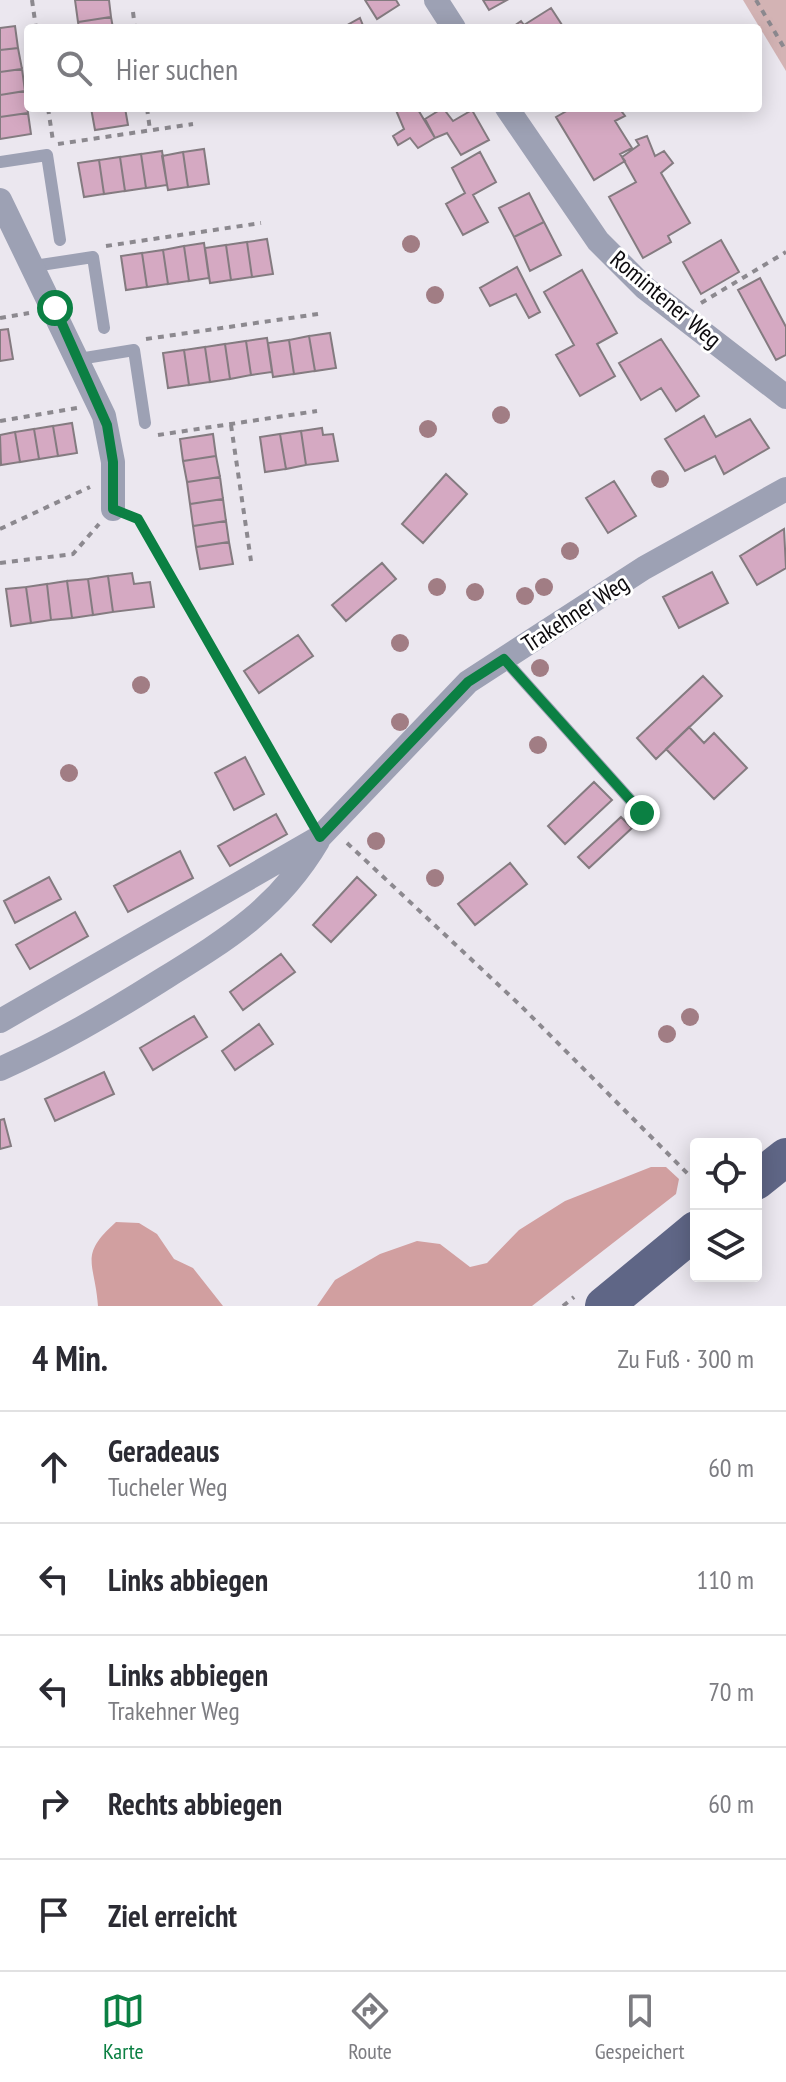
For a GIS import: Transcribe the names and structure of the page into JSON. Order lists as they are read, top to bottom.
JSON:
{
  "streets": {
    "street": ["Romintener Weg", "Trakehner Weg"]
  },
  "page": {
    "search": "Hier suchen",
    "heading": ["4 Min.", "Zu Fuß · 300 m"],
    "list": [
      ["Geradeaus", "Tucheler Weg", "60 m"],
      ["Links abbiegen", "110 m"],
      ["Links abbiegen", "Trakehner Weg", "70 m"],
      ["Rechts abbiegen", "60 m"],
      "Ziel erreicht"
    ],
    "nav": ["Karte", "Route", "Gespeichert"]
  }
}
